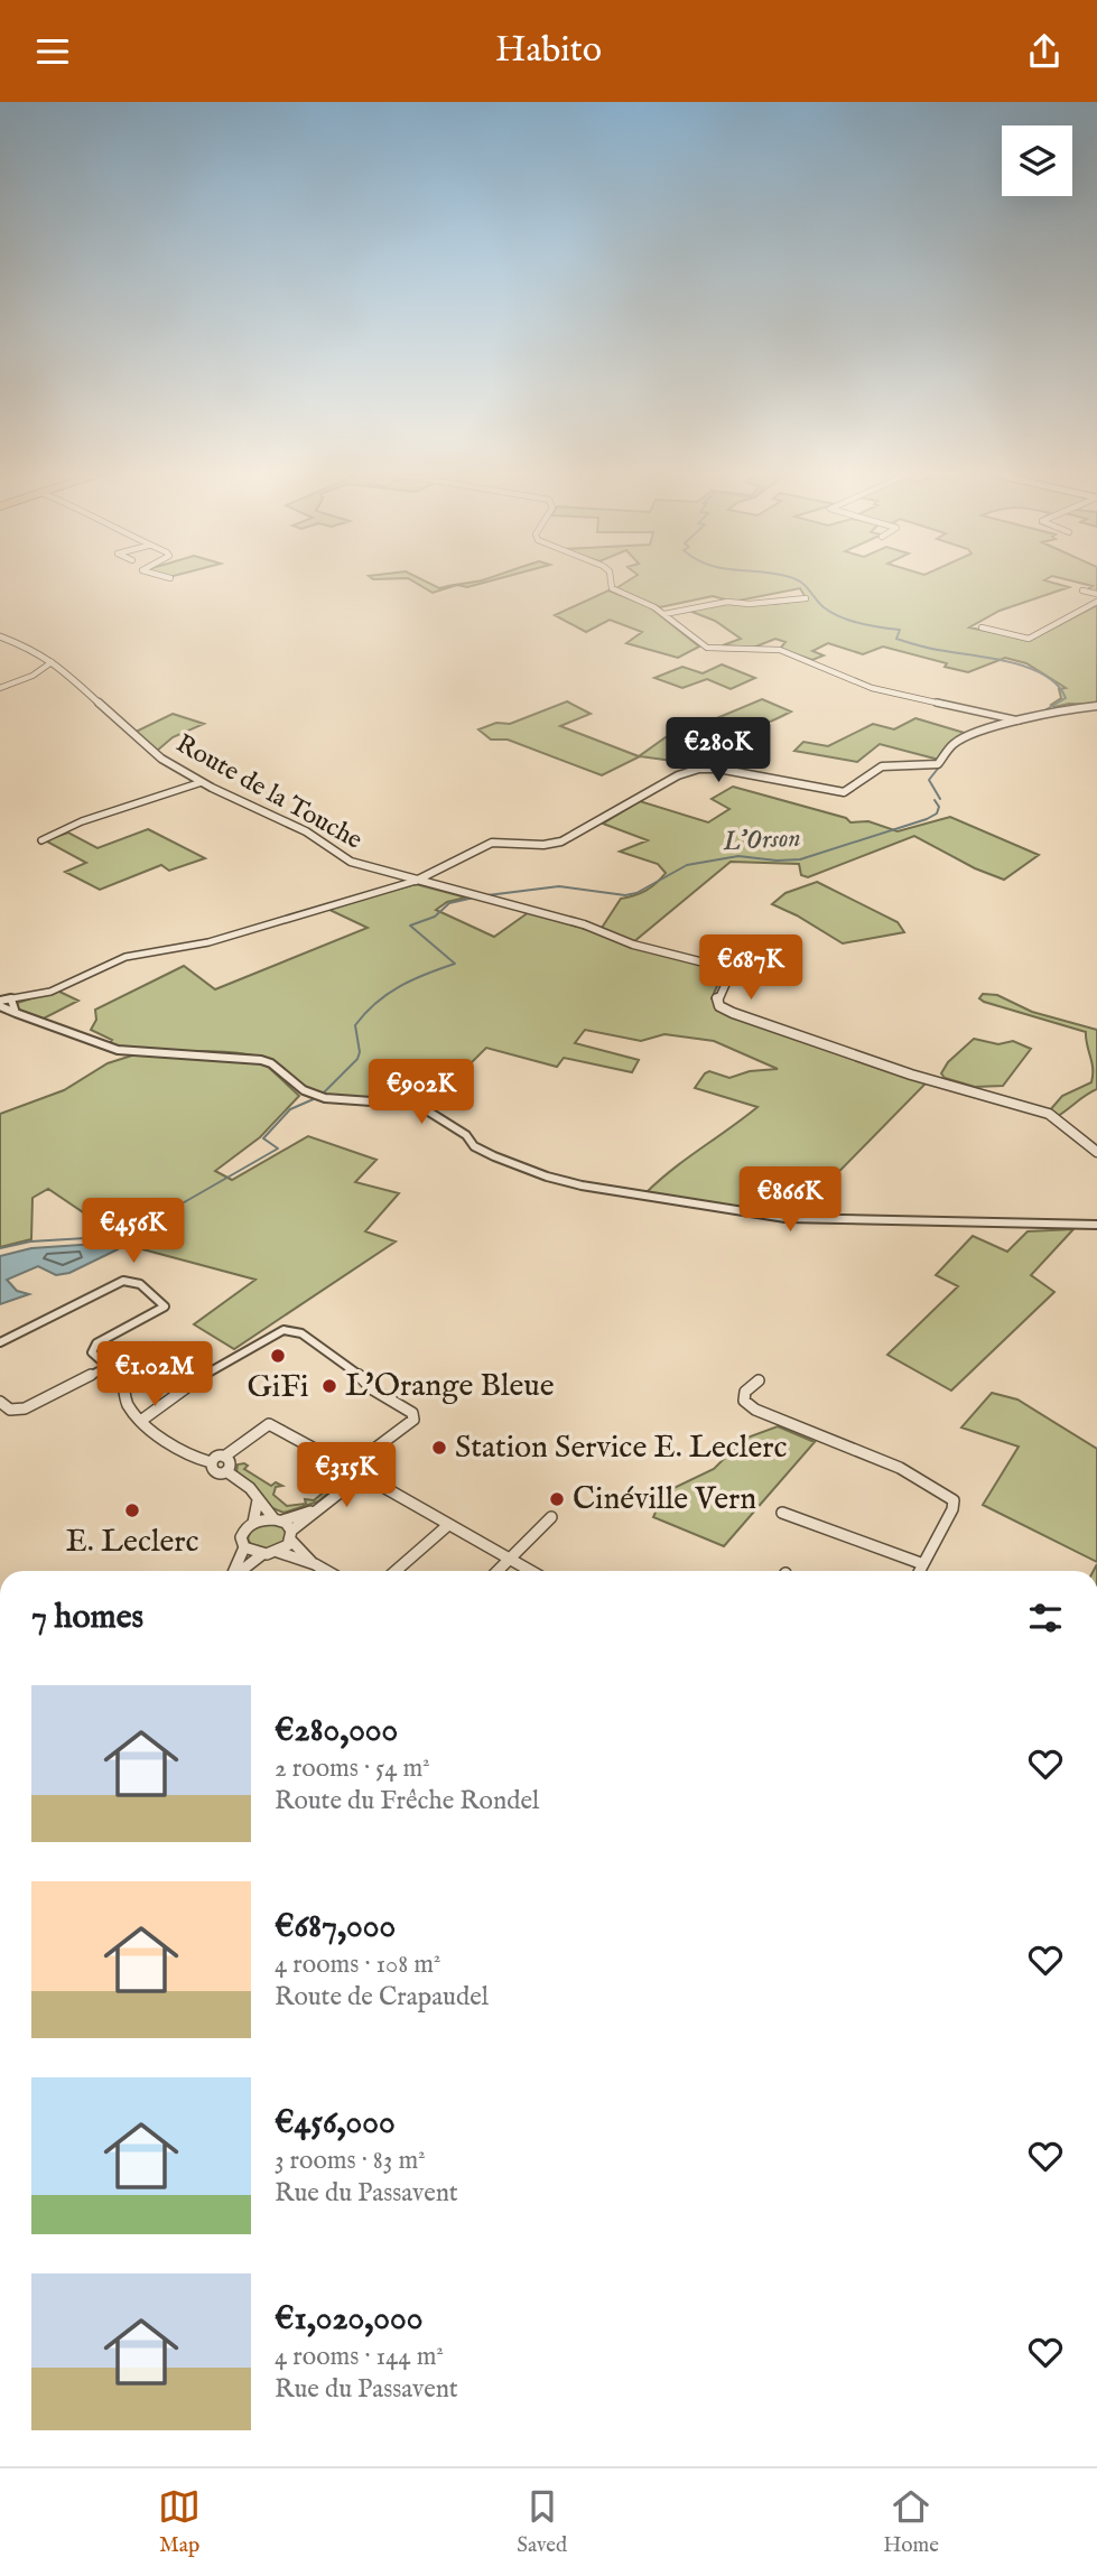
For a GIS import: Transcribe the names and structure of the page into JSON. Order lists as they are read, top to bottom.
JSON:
{
  "streets": {
    "street": ["Route de la Touche"]
  },
  "water": ["L’Orson"],
  "places": [
    "GiFi",
    "L'Orange Bleue",
    "Station Service E. Leclerc",
    "Cinéville Vern",
    "E. Leclerc"
  ],
  "page": {
    "header": "Habito",
    "price": [
      "€280K",
      "€687K",
      "€902K",
      "€866K",
      "€456K",
      "€1.02M",
      "€315K"
    ],
    "heading": "7 homes",
    "list": [
      {
        "name": "€280,000",
        "note": "2 rooms · 54 m² · Route du Frêche Rondel"
      },
      {
        "name": "€687,000",
        "note": "4 rooms · 108 m² · Route de Crapaudel"
      },
      {
        "name": "€456,000",
        "note": "3 rooms · 83 m² · Rue du Passavent"
      },
      {
        "name": "€1,020,000",
        "note": "4 rooms · 144 m² · Rue du Passavent"
      }
    ],
    "tabs": ["Map", "Saved", "Home"]
  }
}
